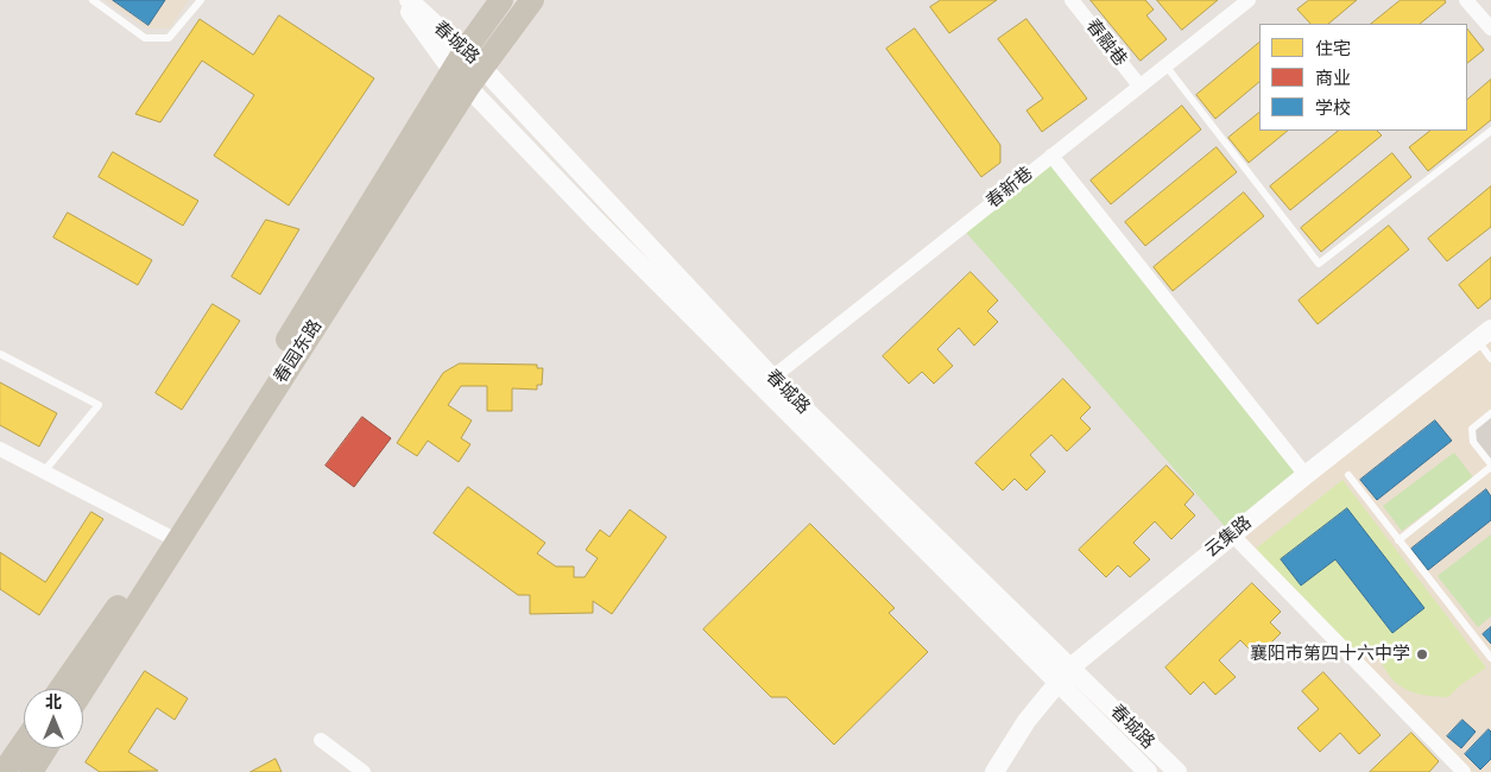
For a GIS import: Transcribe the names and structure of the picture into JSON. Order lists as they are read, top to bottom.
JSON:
{
  "streets": {
    "main road": ["春园东路"],
    "street": [
      "春城路",
      "春融巷",
      "春新巷",
      "云集路"
    ]
  },
  "crossings": [
    ["春城路", "春新巷"],
    ["春城路", "春园东路"],
    ["春城路", "云集路"],
    ["春融巷", "春新巷"]
  ],
  "places": ["襄阳市第四十六中学"],
  "legend": ["住宅", "商业", "学校"],
  "north": "top"
}
